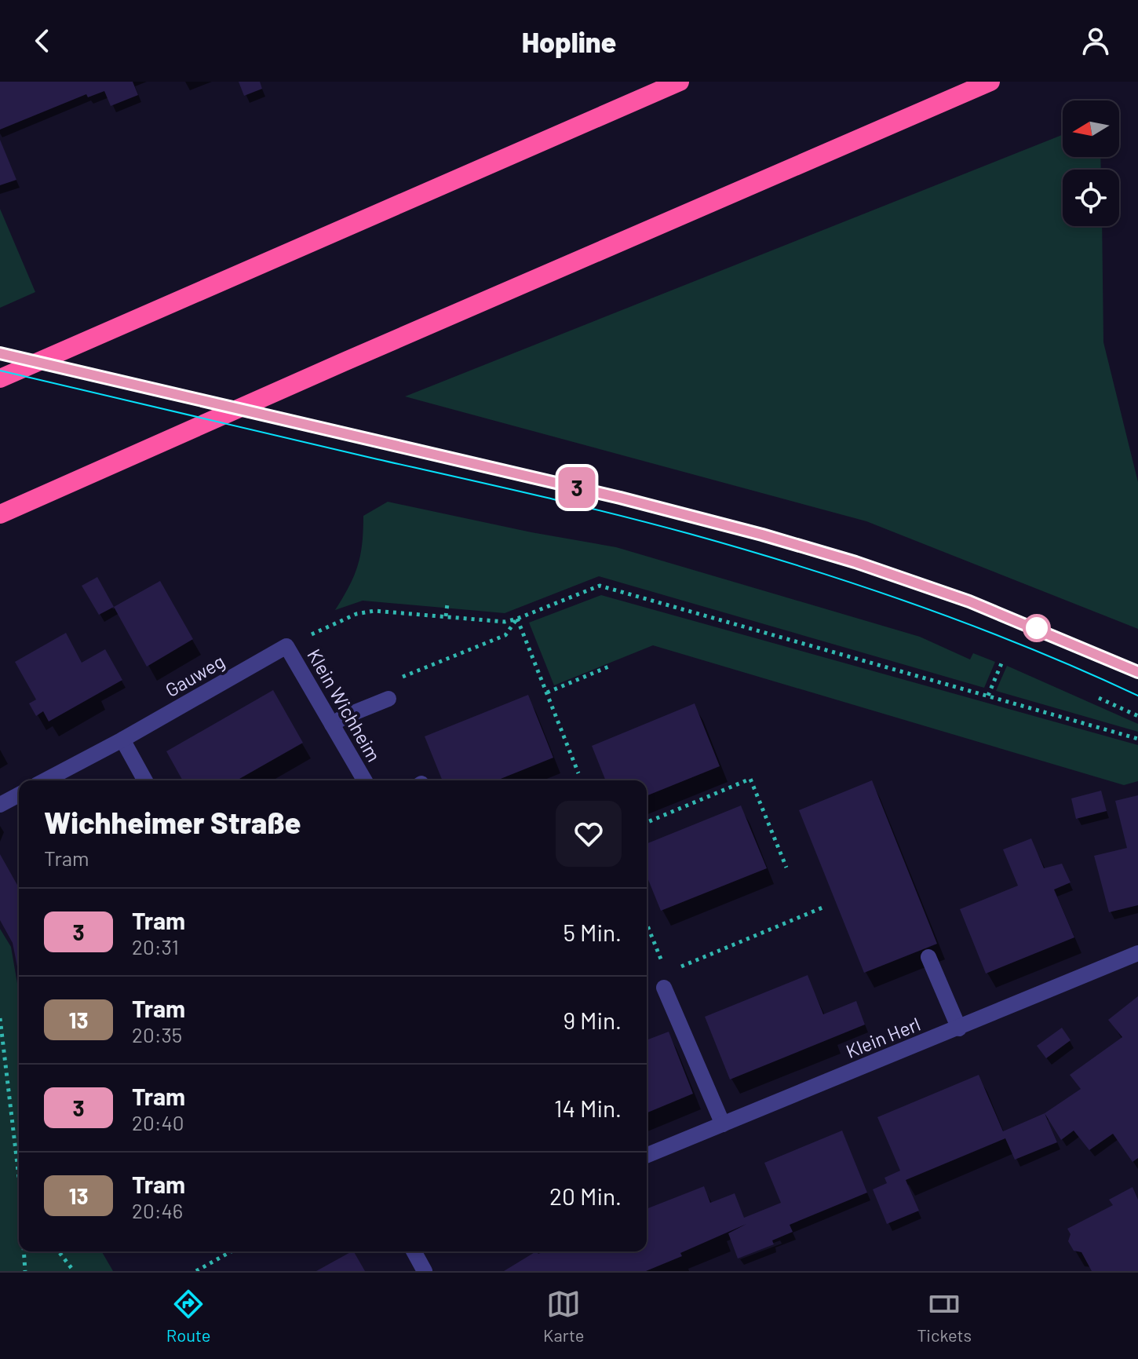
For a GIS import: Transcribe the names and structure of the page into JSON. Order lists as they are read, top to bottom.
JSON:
{
  "streets": {
    "street": ["Gauweg", "Klein Wichheim", "Klein Herl"]
  },
  "crossings": [
    ["Gauweg", "Klein Wichheim"]
  ],
  "lines": ["tram line 3"],
  "north": "left",
  "page": {
    "header": "Hopline",
    "on_map": "3",
    "heading": ["Wichheimer Straße", "Tram"],
    "list": [
      {
        "mark": "3",
        "name": "Tram",
        "note": "20:31",
        "value": "5 Min."
      },
      {
        "mark": "13",
        "name": "Tram",
        "note": "20:35",
        "value": "9 Min."
      },
      {
        "mark": "3",
        "name": "Tram",
        "note": "20:40",
        "value": "14 Min."
      },
      {
        "mark": "13",
        "name": "Tram",
        "note": "20:46",
        "value": "20 Min."
      }
    ],
    "tabs": ["Route", "Karte", "Tickets"]
  }
}
